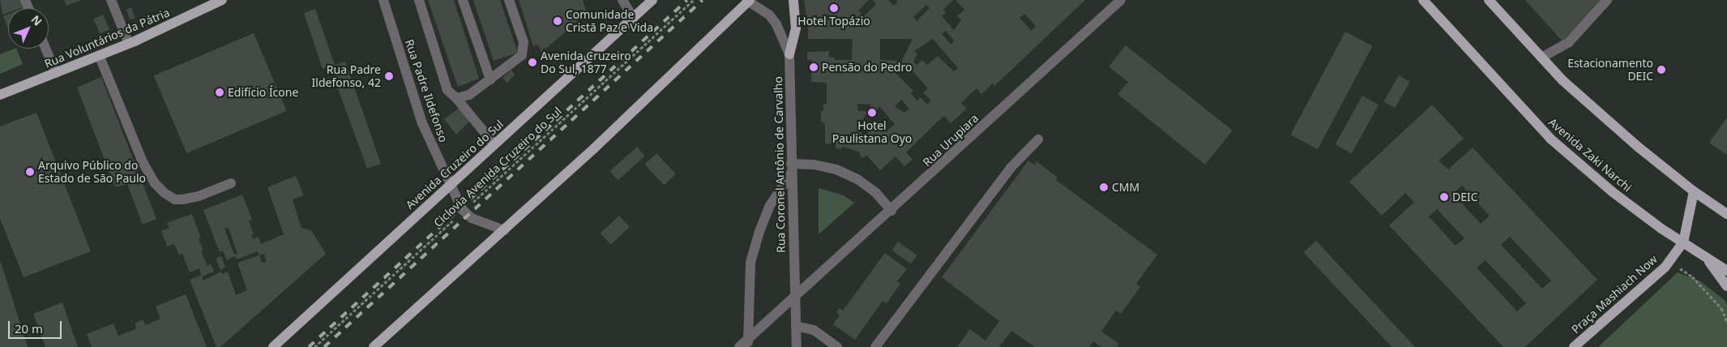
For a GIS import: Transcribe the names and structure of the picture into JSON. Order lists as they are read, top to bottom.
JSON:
{
  "streets": {
    "main road": [
      "Rua Voluntários da Pátria",
      "Avenida Zaki Narchi",
      "Avenida Cruzeiro do Sul",
      "Praça Mashiach Now"
    ],
    "street": ["Rua Padre Ildefonso", "Rua Urupiara", "Rua Coronel Antônio de Carvalho"],
    "path": ["Ciclovia Avenida Cruzeiro do Sul"]
  },
  "crossings": [
    ["Rua Padre Ildefonso", "Avenida Cruzeiro do Sul"],
    ["Rua Padre Ildefonso", "Ciclovia Avenida Cruzeiro do Sul"],
    ["Rua Urupiara", "Rua Coronel Antônio de Carvalho"],
    ["Avenida Zaki Narchi", "Praça Mashiach Now"]
  ],
  "places": [
    "Hotel Topázio",
    "Comunidade Cristã Paz e Vida",
    "Avenida Cruzeiro Do Sul, 1877",
    "Pensão do Pedro",
    "Estacionamento DEIC",
    "Rua Padre Ildefonso, 42",
    "Edifício Ícone",
    "Hotel Paulistana Oyo",
    "Arquivo Público do Estado de São Paulo",
    "CMM",
    "DEIC"
  ],
  "scale_bar": "20 m",
  "north": "top right"
}
